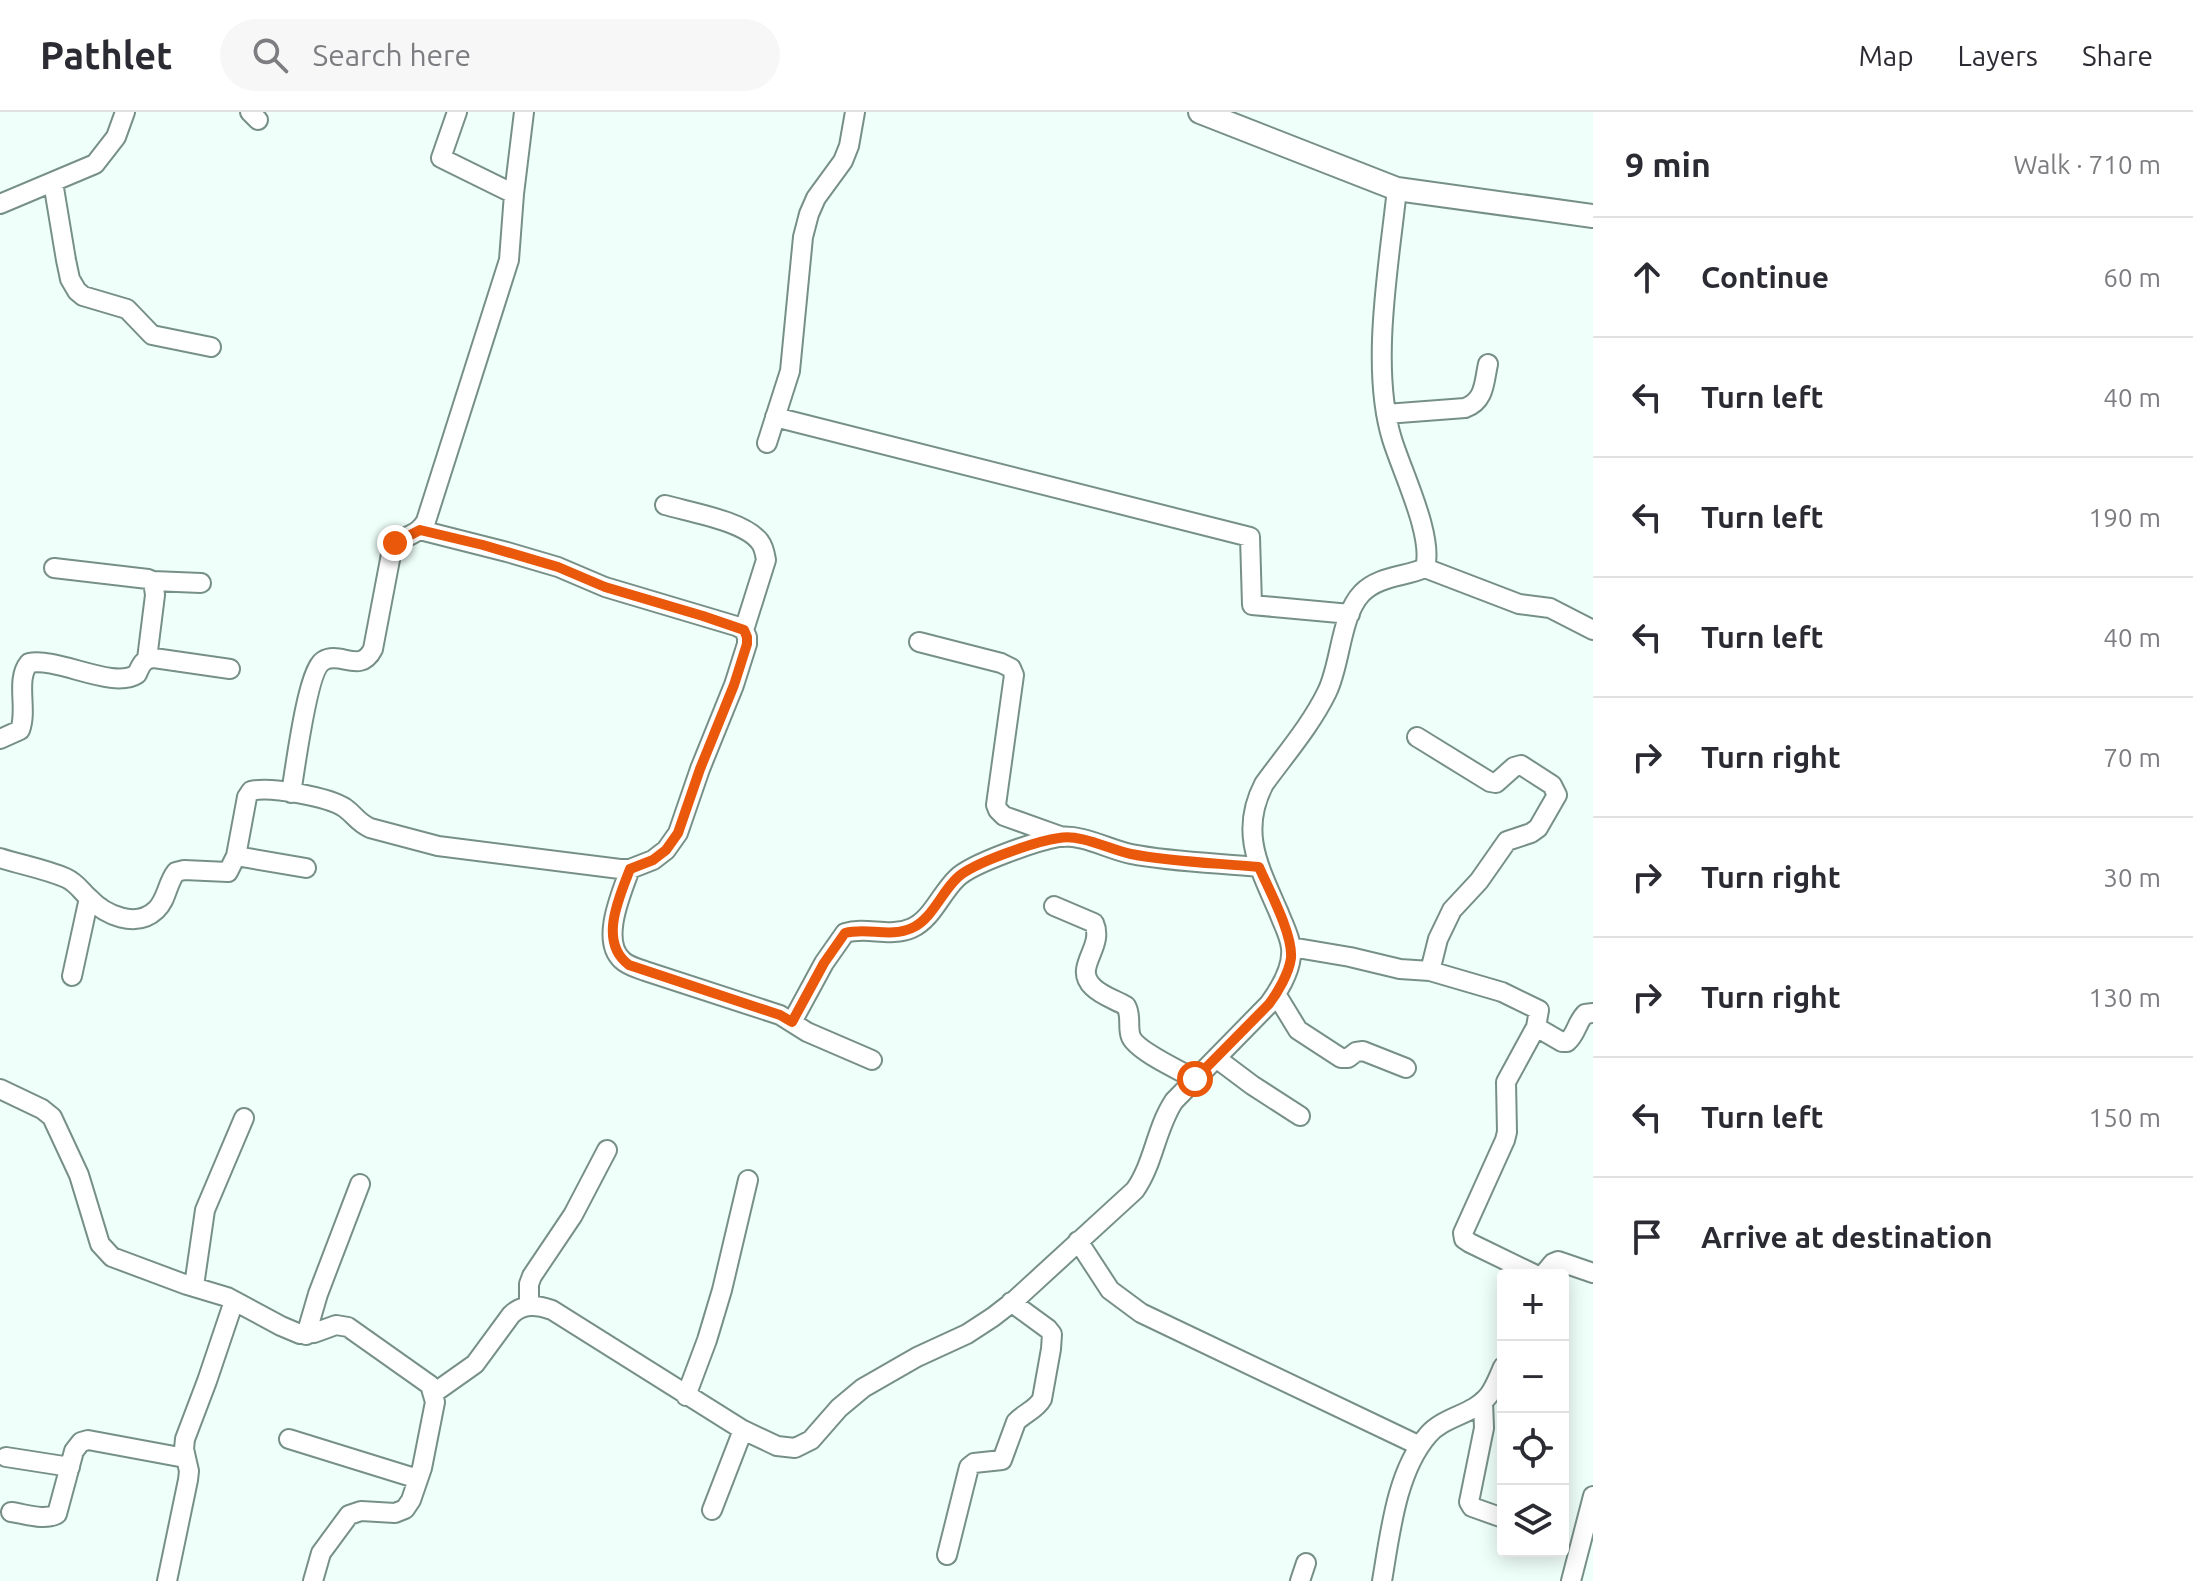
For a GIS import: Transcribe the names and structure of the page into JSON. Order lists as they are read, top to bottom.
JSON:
{
  "page": {
    "header": "Pathlet",
    "search": "Search here",
    "nav": ["Map", "Layers", "Share"],
    "heading": ["9 min", "Walk · 710 m"],
    "list": [
      ["Continue", "60 m"],
      ["Turn left", "40 m"],
      ["Turn left", "190 m"],
      ["Turn left", "40 m"],
      ["Turn right", "70 m"],
      ["Turn right", "30 m"],
      ["Turn right", "130 m"],
      ["Turn left", "150 m"],
      "Arrive at destination"
    ],
    "map_buttons": ["+", "−"]
  }
}
